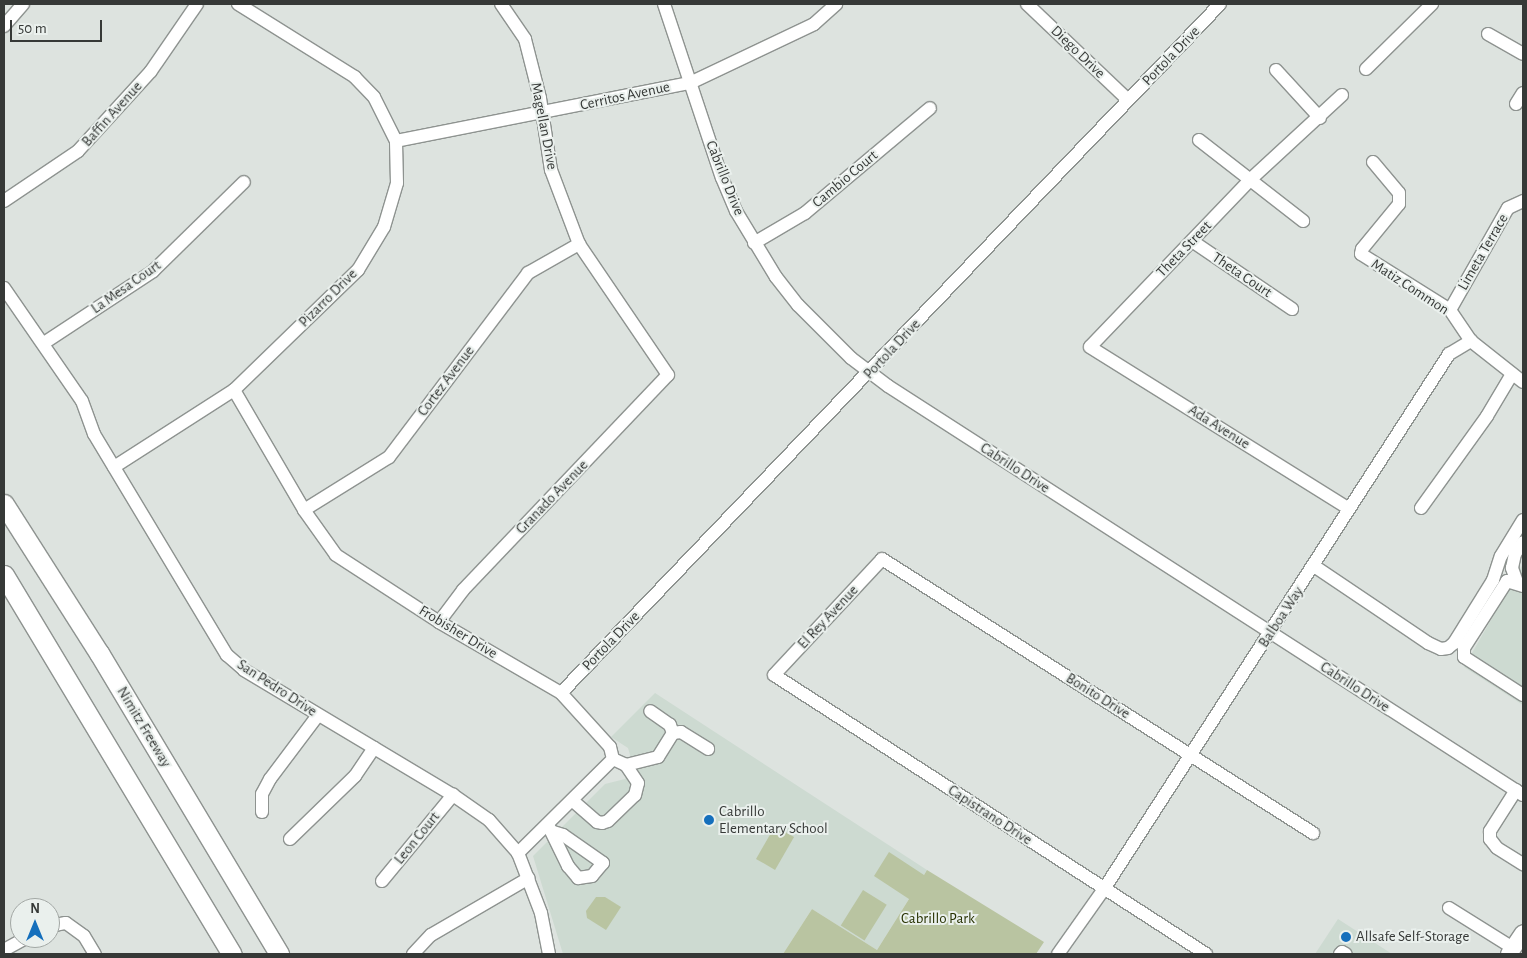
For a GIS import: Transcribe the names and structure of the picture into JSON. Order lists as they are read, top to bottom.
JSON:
{
  "streets": {
    "highway": ["Nimitz Freeway"],
    "street": [
      "Diego Drive",
      "Portola Drive",
      "Cerritos Avenue",
      "Baffin Avenue",
      "Magellan Drive",
      "Cabrillo Drive",
      "Cambio Court",
      "Theta Street",
      "Limeta Terrace",
      "Theta Court",
      "La Mesa Court",
      "Matiz Common",
      "Pizarro Drive",
      "Cortez Avenue",
      "Ada Avenue",
      "Granado Avenue",
      "El Rey Avenue",
      "Balboa Way",
      "Frobisher Drive",
      "San Pedro Drive",
      "Bonito Drive",
      "Capistrano Drive",
      "Leon Court"
    ]
  },
  "crossings": [
    ["Diego Drive", "Portola Drive"],
    ["Portola Drive", "Cabrillo Drive"],
    ["Portola Drive", "Frobisher Drive"],
    ["Cerritos Avenue", "Magellan Drive"],
    ["Cerritos Avenue", "Cabrillo Drive"],
    ["Cerritos Avenue", "Pizarro Drive"],
    ["Magellan Drive", "Cortez Avenue"],
    ["Magellan Drive", "Granado Avenue"],
    ["Cabrillo Drive", "Cambio Court"],
    ["Cabrillo Drive", "Balboa Way"],
    ["Theta Street", "Theta Court"],
    ["Theta Street", "Ada Avenue"],
    ["Limeta Terrace", "Matiz Common"],
    ["La Mesa Court", "San Pedro Drive"],
    ["Matiz Common", "Balboa Way"],
    ["Pizarro Drive", "Frobisher Drive"],
    ["Pizarro Drive", "San Pedro Drive"],
    ["Cortez Avenue", "Frobisher Drive"],
    ["Ada Avenue", "Balboa Way"],
    ["Granado Avenue", "Frobisher Drive"],
    ["El Rey Avenue", "Bonito Drive"],
    ["El Rey Avenue", "Capistrano Drive"],
    ["Balboa Way", "Bonito Drive"],
    ["Balboa Way", "Capistrano Drive"],
    ["San Pedro Drive", "Leon Court"]
  ],
  "parks": ["Cabrillo Park"],
  "places": ["Cabrillo Elementary School", "Allsafe Self-Storage"],
  "scale_bar": "50 m",
  "north": "top"
}
